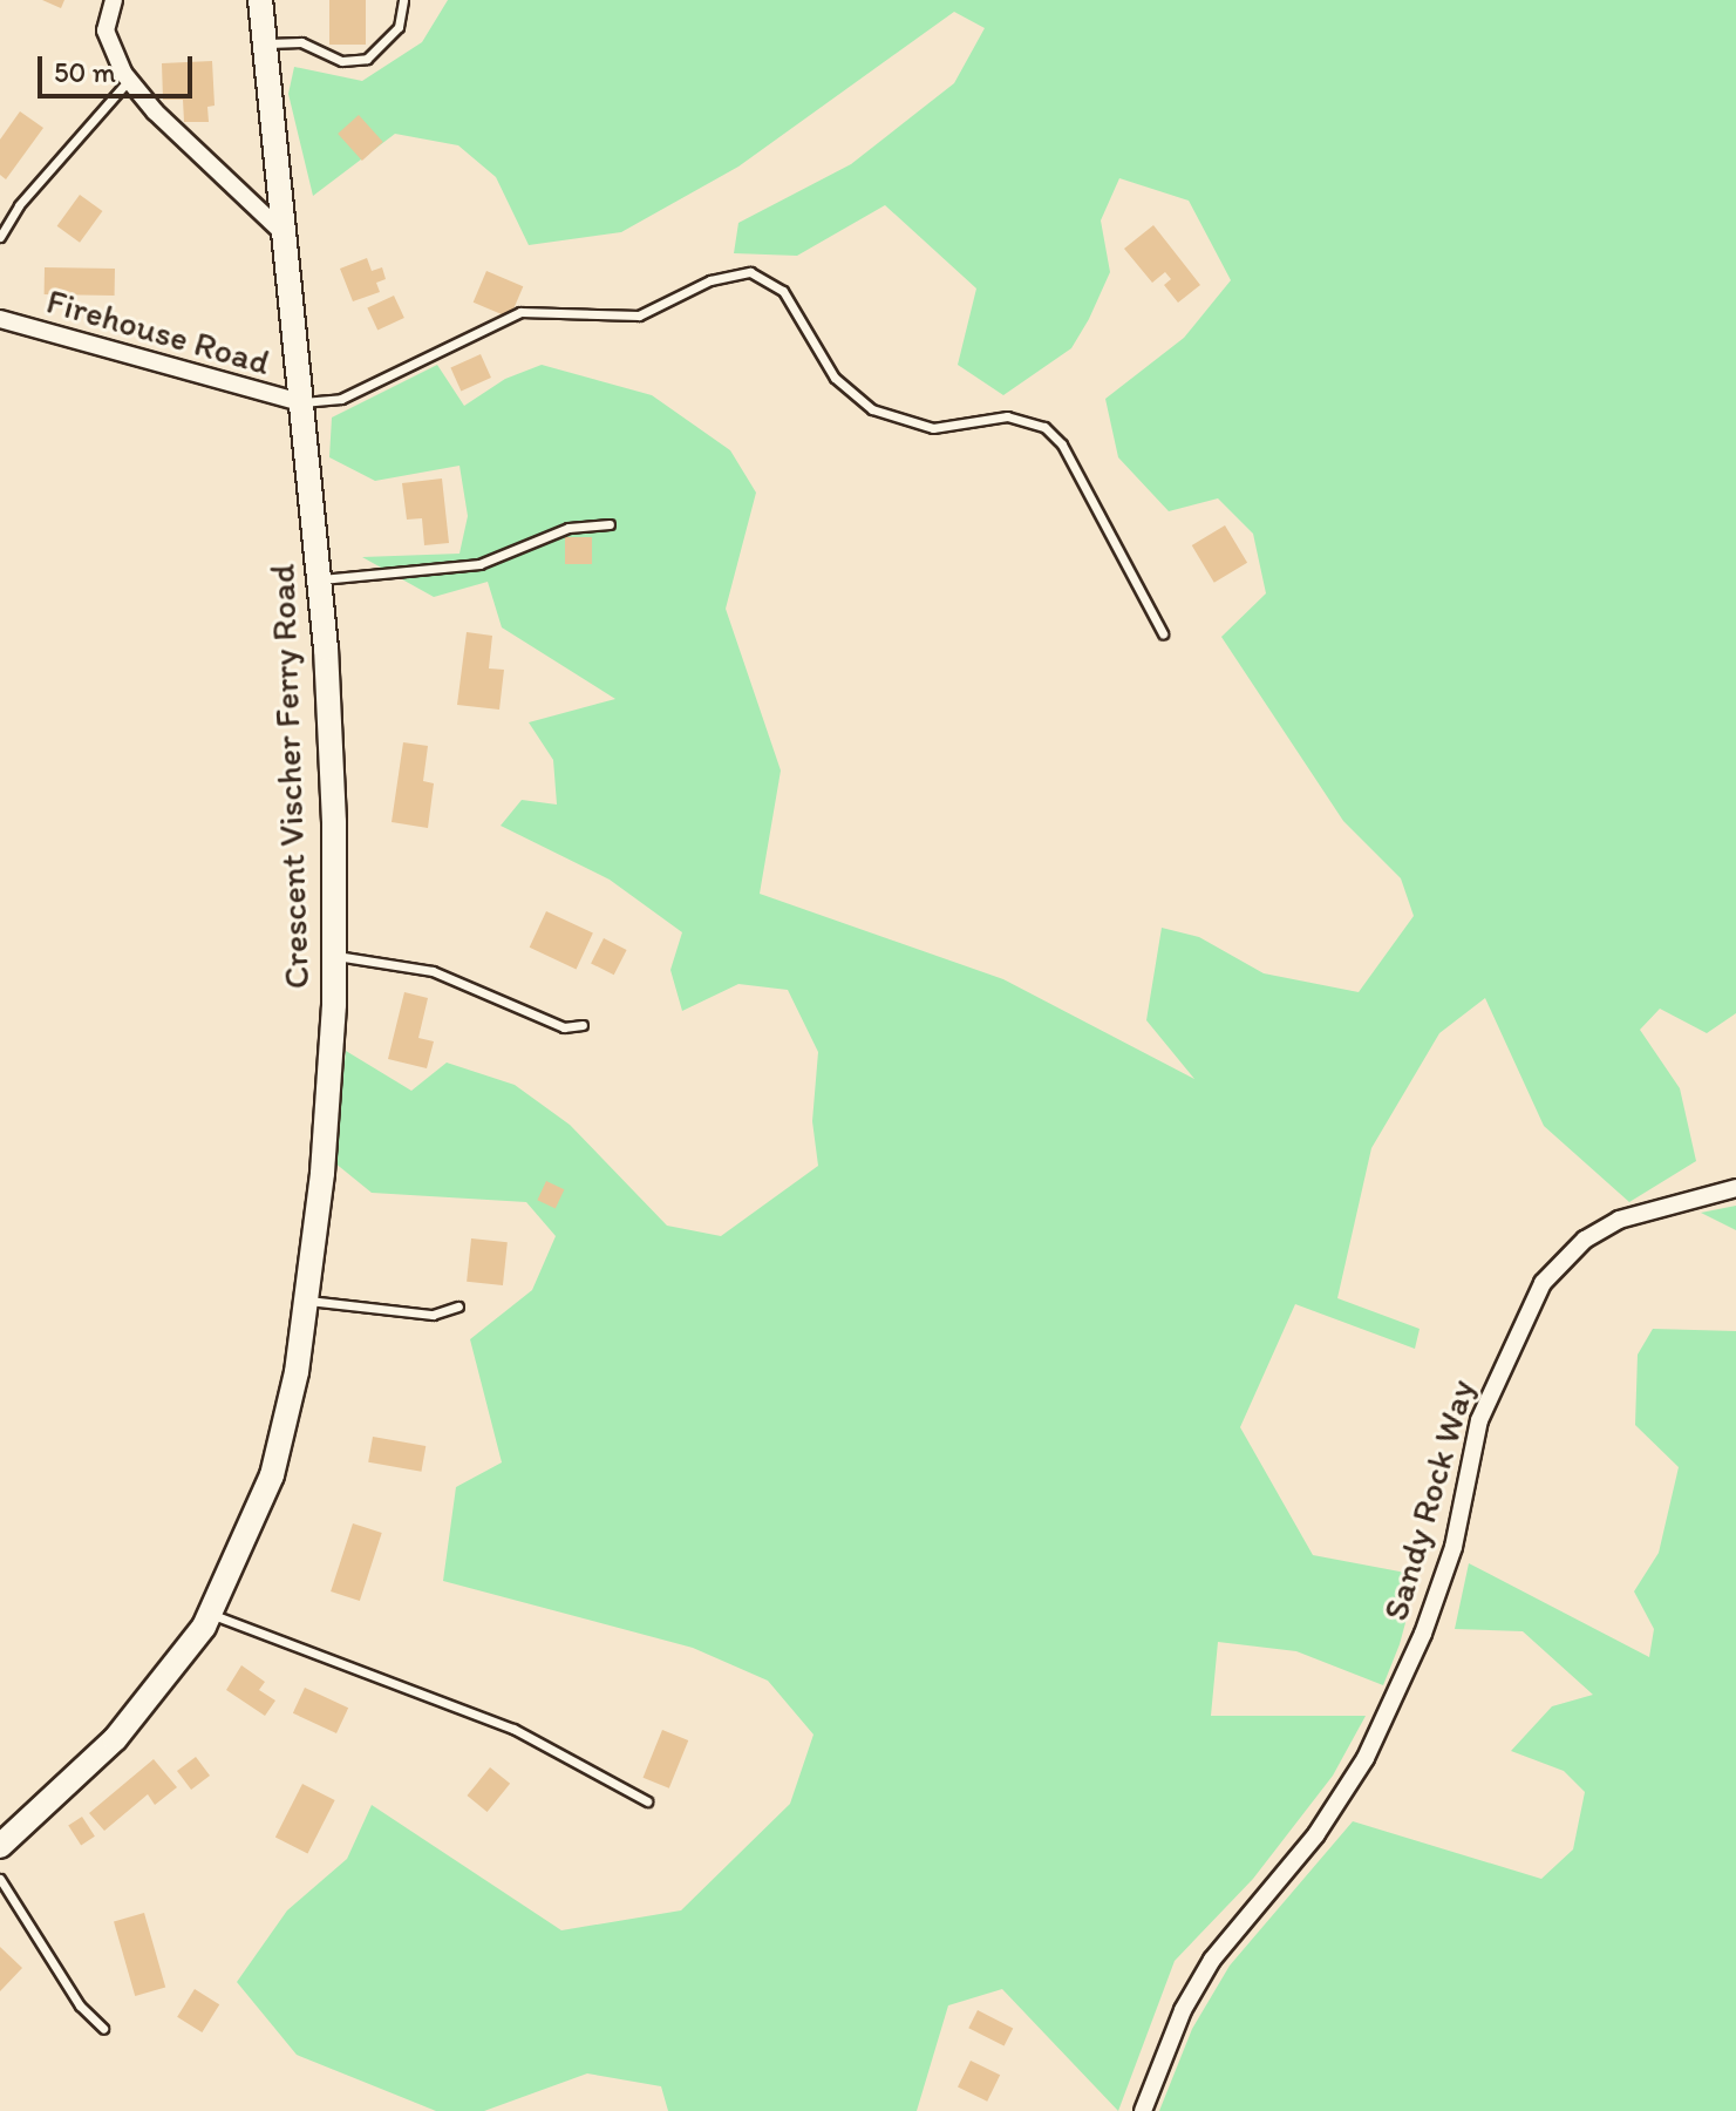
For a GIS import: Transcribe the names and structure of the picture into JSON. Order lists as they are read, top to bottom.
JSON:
{
  "streets": {
    "main road": ["Crescent Vischer Ferry Road"],
    "street": ["Firehouse Road", "Sandy Rock Way"]
  },
  "crossings": [
    ["Firehouse Road", "Crescent Vischer Ferry Road"]
  ],
  "scale_bar": "50 m"
}
